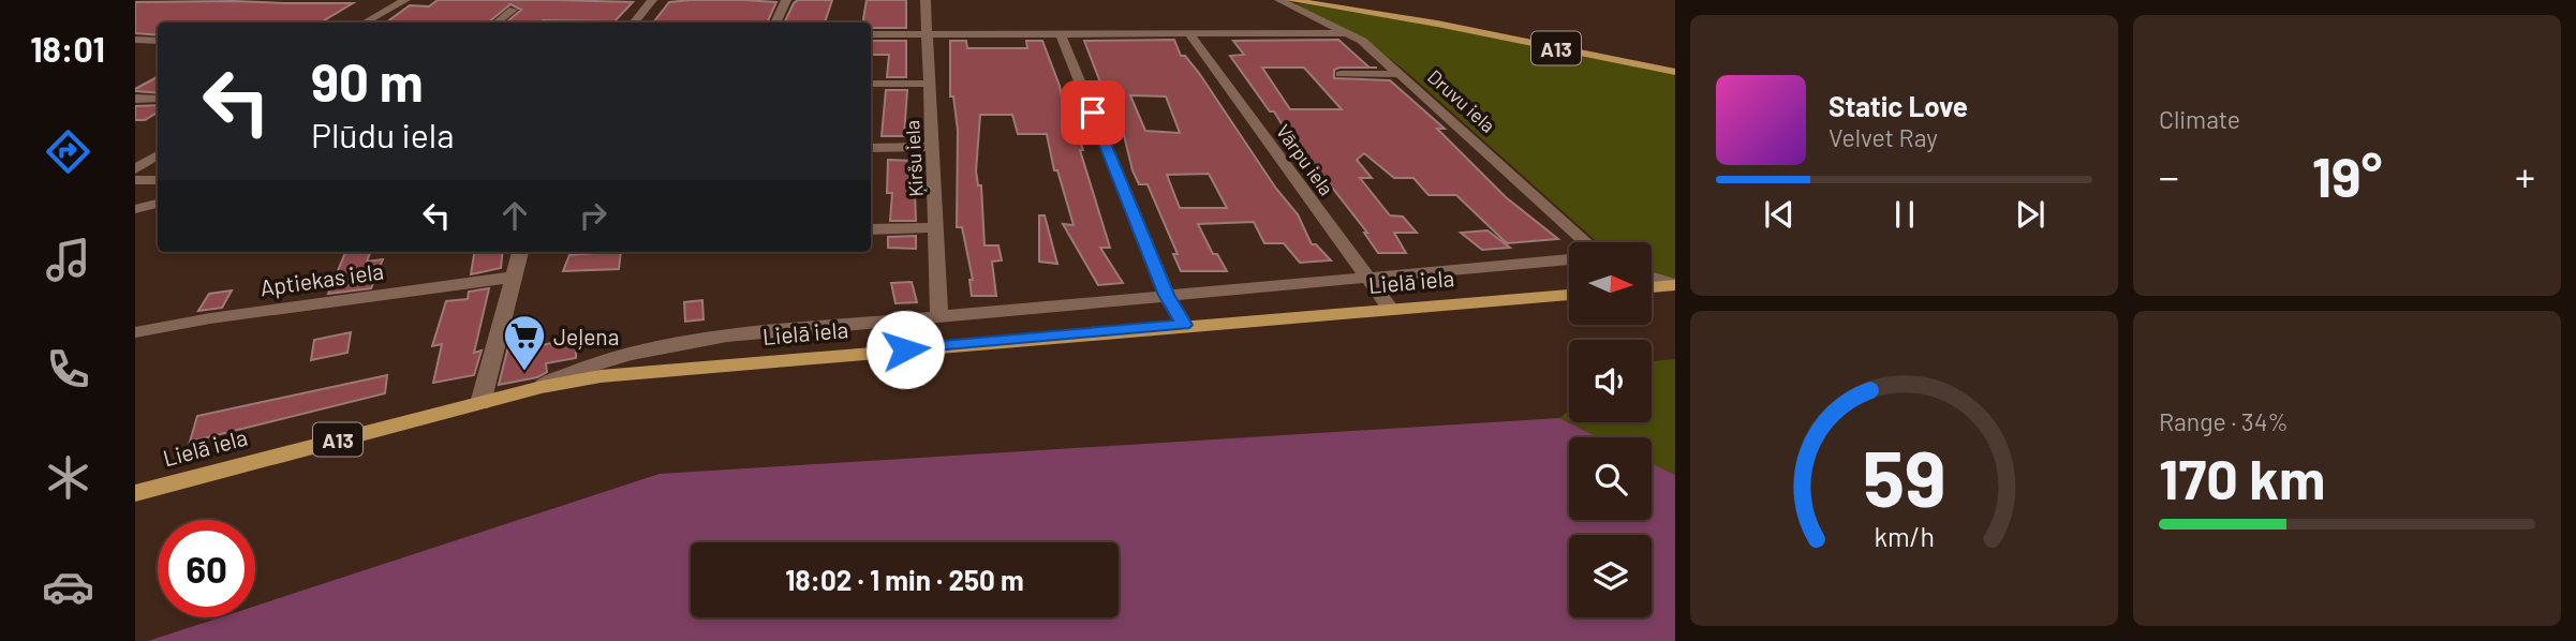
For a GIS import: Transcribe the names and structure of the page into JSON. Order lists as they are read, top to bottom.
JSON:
{
  "streets": {
    "main road": ["A13", "Lielā iela"],
    "street": [
      "Druvu iela",
      "Ķiršu iela",
      "Vārpu iela",
      "Aptiekas iela"
    ]
  },
  "crossings": [
    ["Vārpu iela", "Lielā iela"]
  ],
  "places": {
    "supermarket": ["Jeļena"]
  },
  "north": "right",
  "page": {
    "tabs": "18:01",
    "tile": [
      "Climate",
      ["Range · 34%", "170 km"]
    ],
    "turn": ["90 m", "Plūdu iela"],
    "song": ["Static Love", "Velvet Ray"],
    "heat": ["−", "19°", "+"],
    "limit": "60",
    "trip": "18:02 · 1 min · 250 m",
    "gauge": ["59", "km/h"]
  }
}
